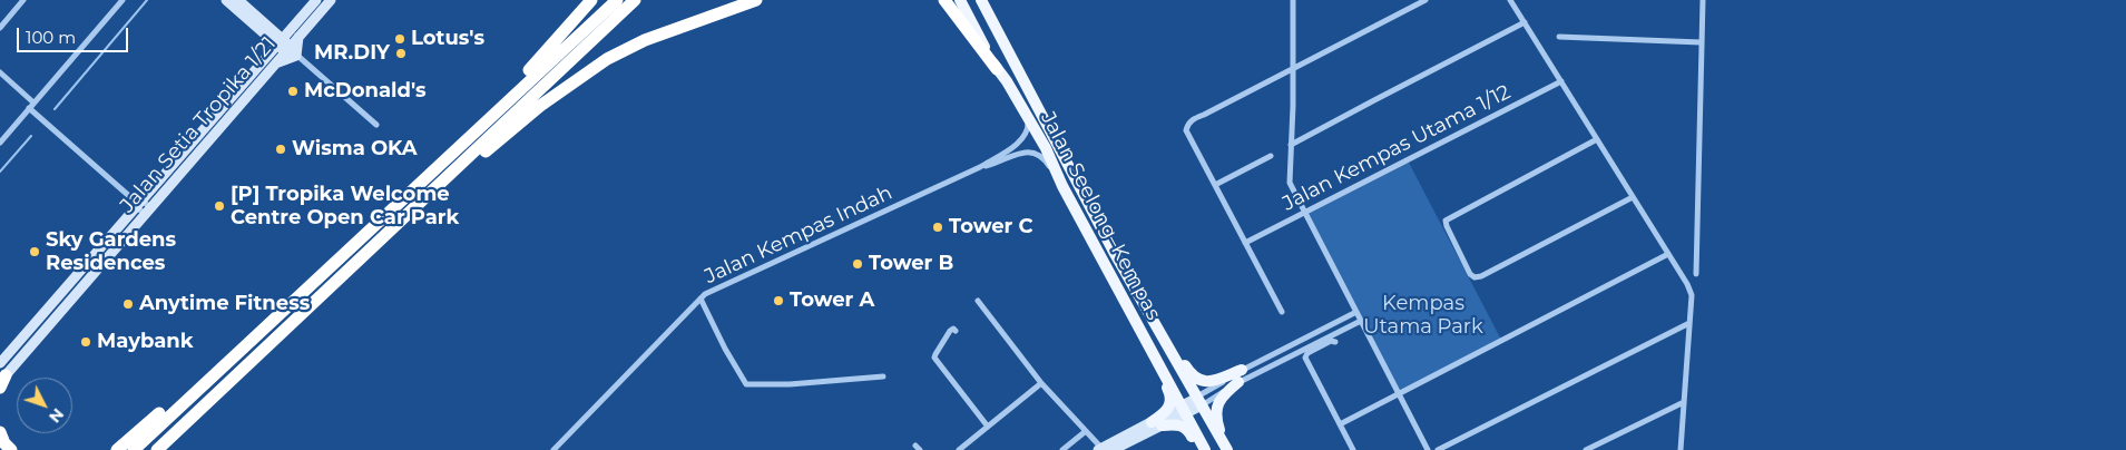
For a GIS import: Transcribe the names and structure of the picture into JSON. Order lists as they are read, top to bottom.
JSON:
{
  "streets": {
    "main road": ["Jalan Seelong–Kempas"],
    "street": ["Jalan Setia Tropika 1/21", "Jalan Kempas Utama 1/12", "Jalan Kempas Indah"]
  },
  "parks": ["Kempas Utama Park"],
  "places": [
    "Lotus's",
    "MR.DIY",
    "McDonald's",
    "Wisma OKA",
    "[P] Tropika Welcome Centre Open Car Park",
    "Tower C",
    "Sky Gardens Residences",
    "Tower B",
    "Tower A",
    "Anytime Fitness",
    "Maybank"
  ],
  "scale_bar": "100 m",
  "north": "bottom right"
}
